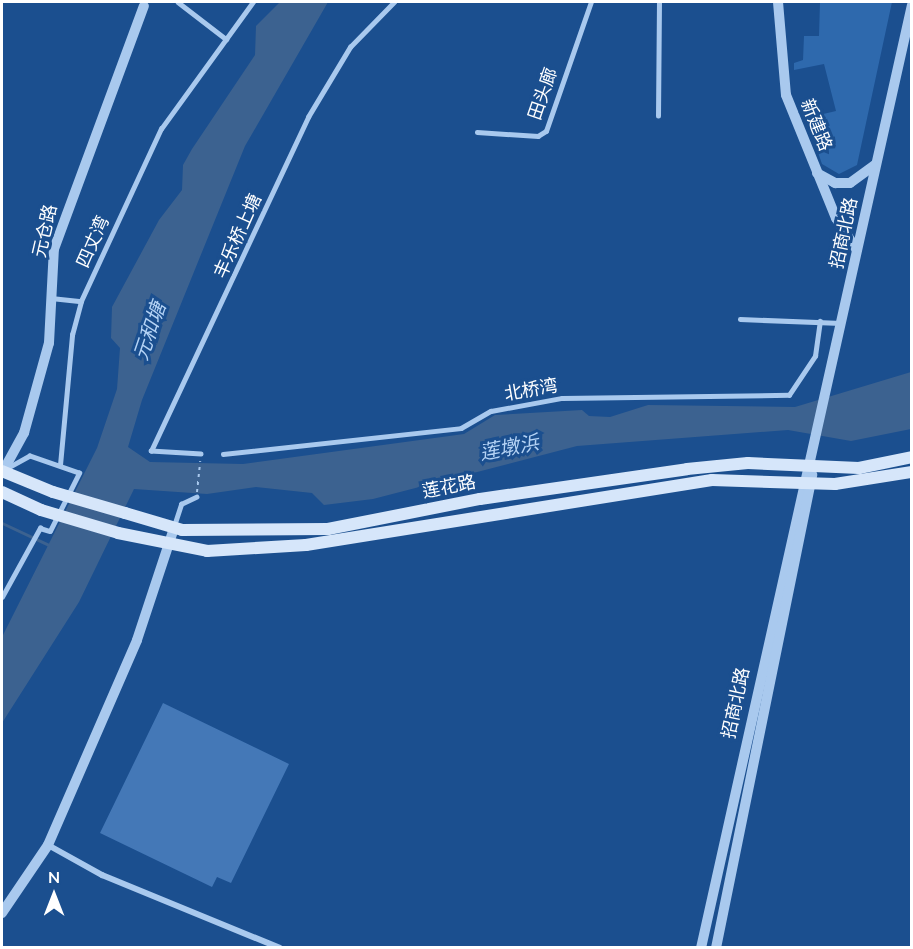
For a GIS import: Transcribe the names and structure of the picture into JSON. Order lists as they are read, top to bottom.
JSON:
{
  "streets": {
    "main road": ["莲花路"],
    "street": ["新建路", "元仓路", "招商北路"],
    "lane": [
      "田头廊",
      "丰乐桥上塘",
      "四丈湾",
      "北桥湾"
    ]
  },
  "crossings": [
    ["新建路", "招商北路"],
    ["元仓路", "莲花路"],
    ["招商北路", "莲花路"]
  ],
  "water": ["元和塘", "莲墩浜"],
  "north": "top"
}
